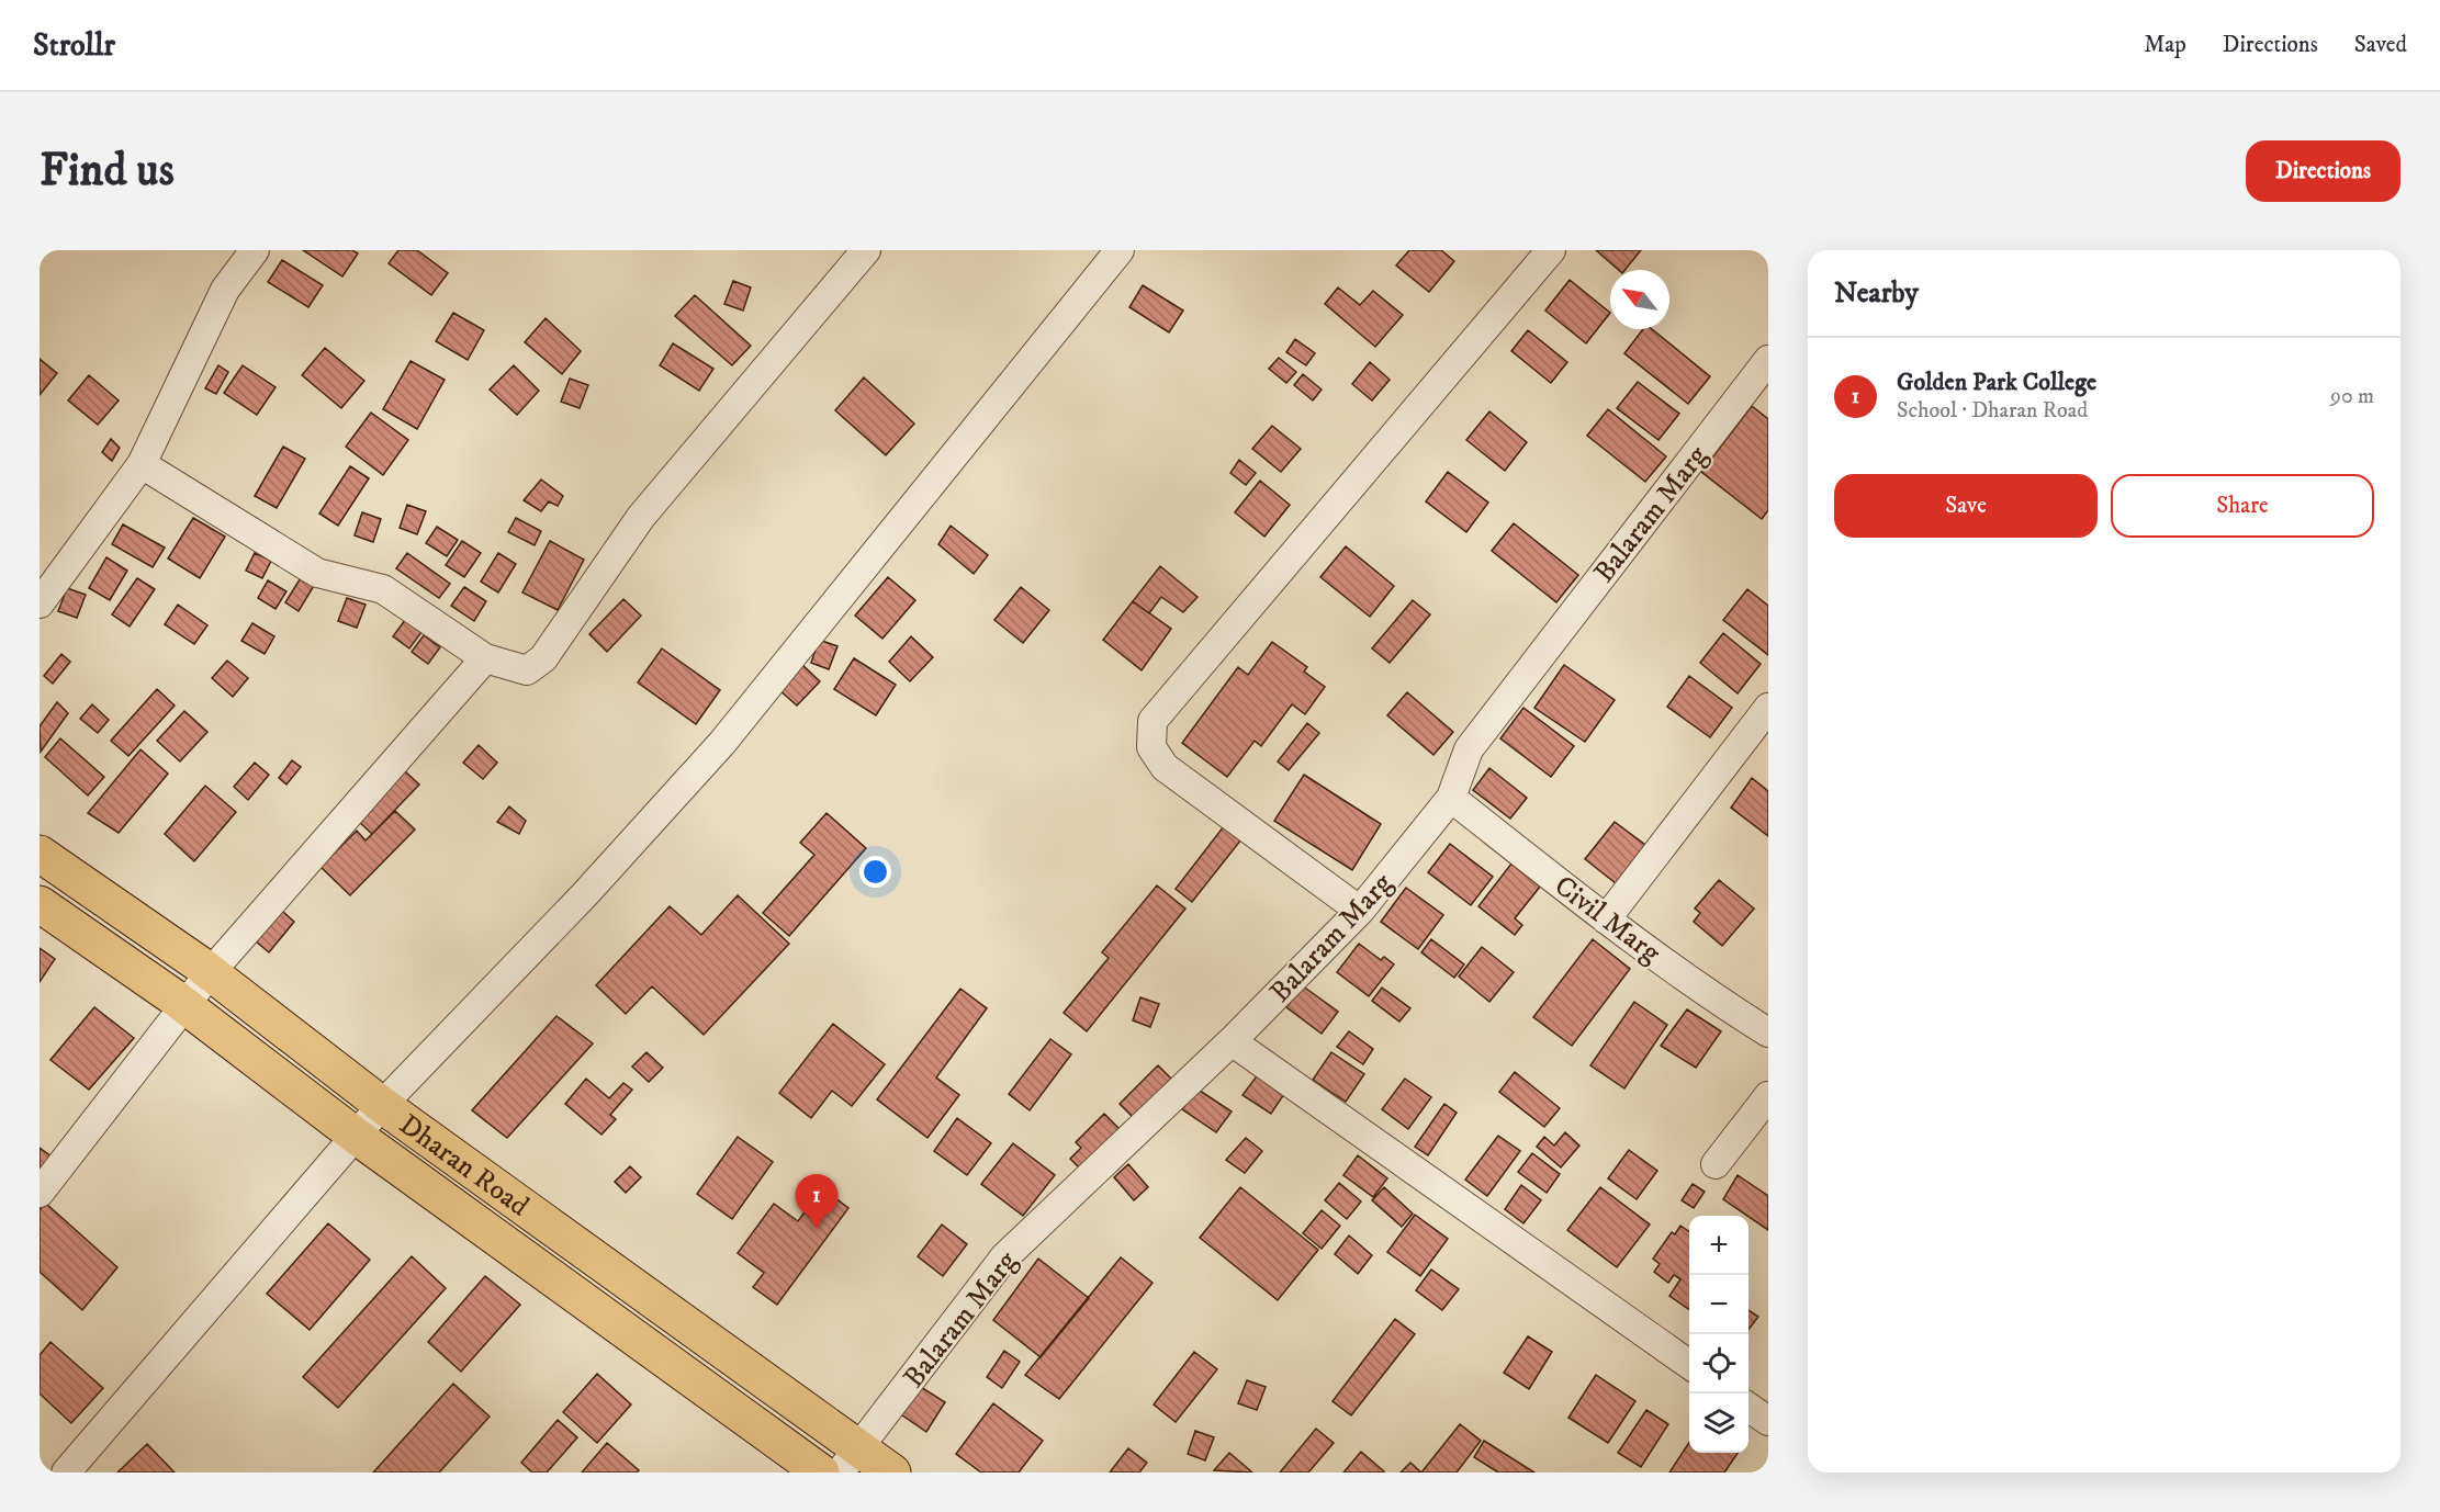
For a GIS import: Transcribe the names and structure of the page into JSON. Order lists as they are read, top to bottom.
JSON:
{
  "streets": {
    "main road": ["Dharan Road"],
    "street": ["Balaram Marg", "Civil Marg"]
  },
  "crossings": [
    ["Balaram Marg", "Civil Marg"],
    ["Balaram Marg", "Dharan Road"]
  ],
  "north": "top left",
  "page": {
    "header": "Strollr",
    "nav": ["Map", "Directions", "Saved"],
    "buttons": [
      "Directions",
      ["Save", "Share"]
    ],
    "title": "Find us",
    "heading": "Nearby",
    "list": [
      {
        "mark": "1",
        "name": "Golden Park College",
        "note": "School · Dharan Road",
        "value": "90 m"
      }
    ],
    "pins": "1",
    "map_buttons": ["+", "−"]
  }
}
